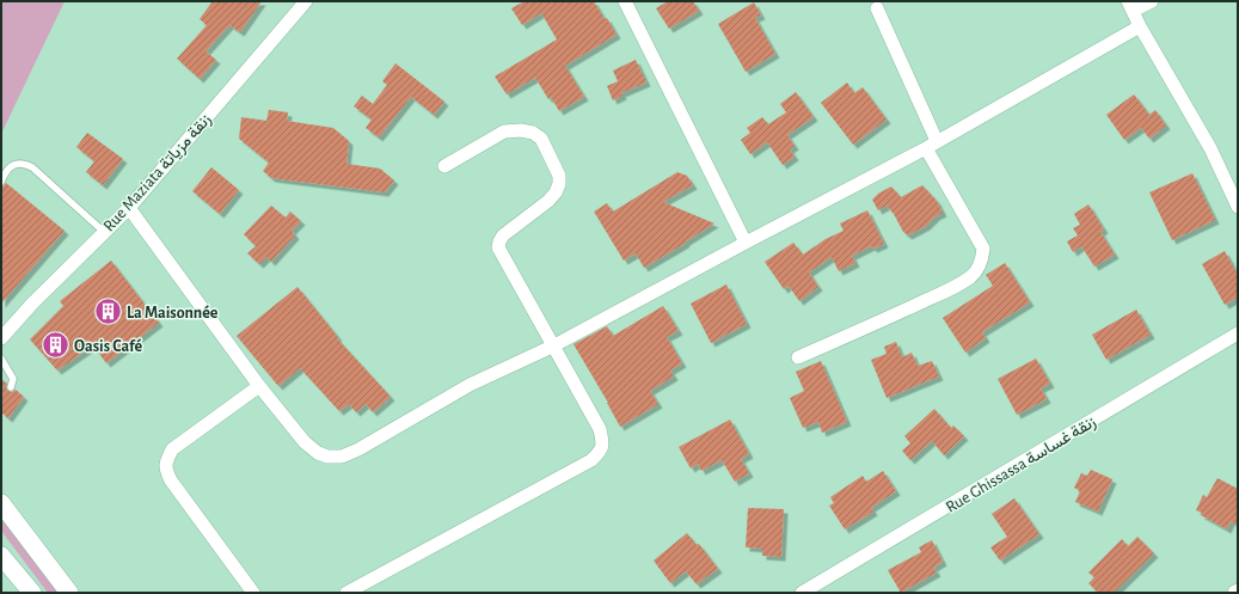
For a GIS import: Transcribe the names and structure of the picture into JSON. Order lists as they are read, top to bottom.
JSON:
{
  "streets": {
    "street": ["Rue Maziata زنقة مزياتة", "Rue Ghissassa زنقة غساسة"]
  },
  "places": {
    "building": ["La Maisonnée", "Oasis Café"]
  }
}
